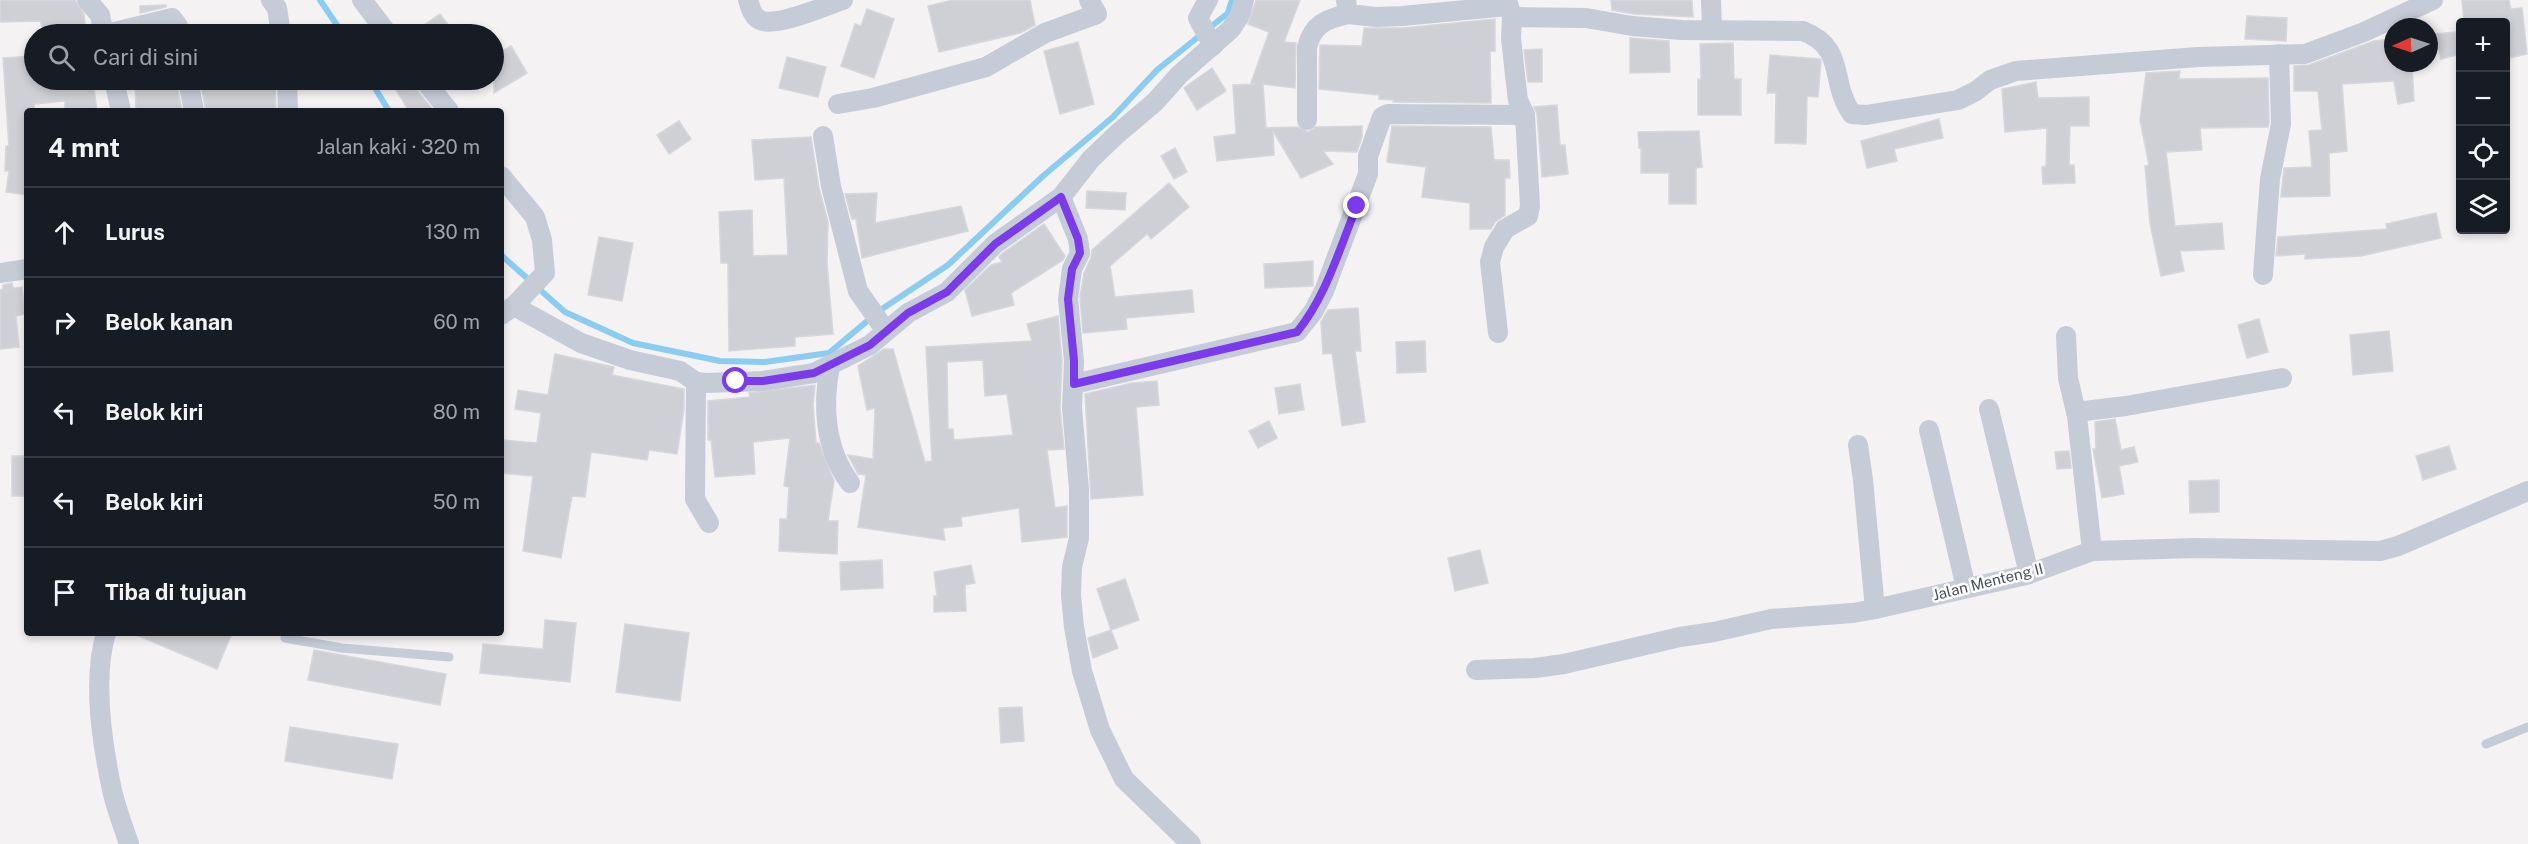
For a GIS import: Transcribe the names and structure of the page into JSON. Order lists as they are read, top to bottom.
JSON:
{
  "streets": {
    "street": ["Jalan Menteng II"]
  },
  "north": "left",
  "page": {
    "map_buttons": ["+", "−"],
    "search": "Cari di sini",
    "heading": ["4 mnt", "Jalan kaki · 320 m"],
    "list": [
      ["Lurus", "130 m"],
      ["Belok kanan", "60 m"],
      ["Belok kiri", "80 m"],
      ["Belok kiri", "50 m"],
      "Tiba di tujuan"
    ]
  }
}
